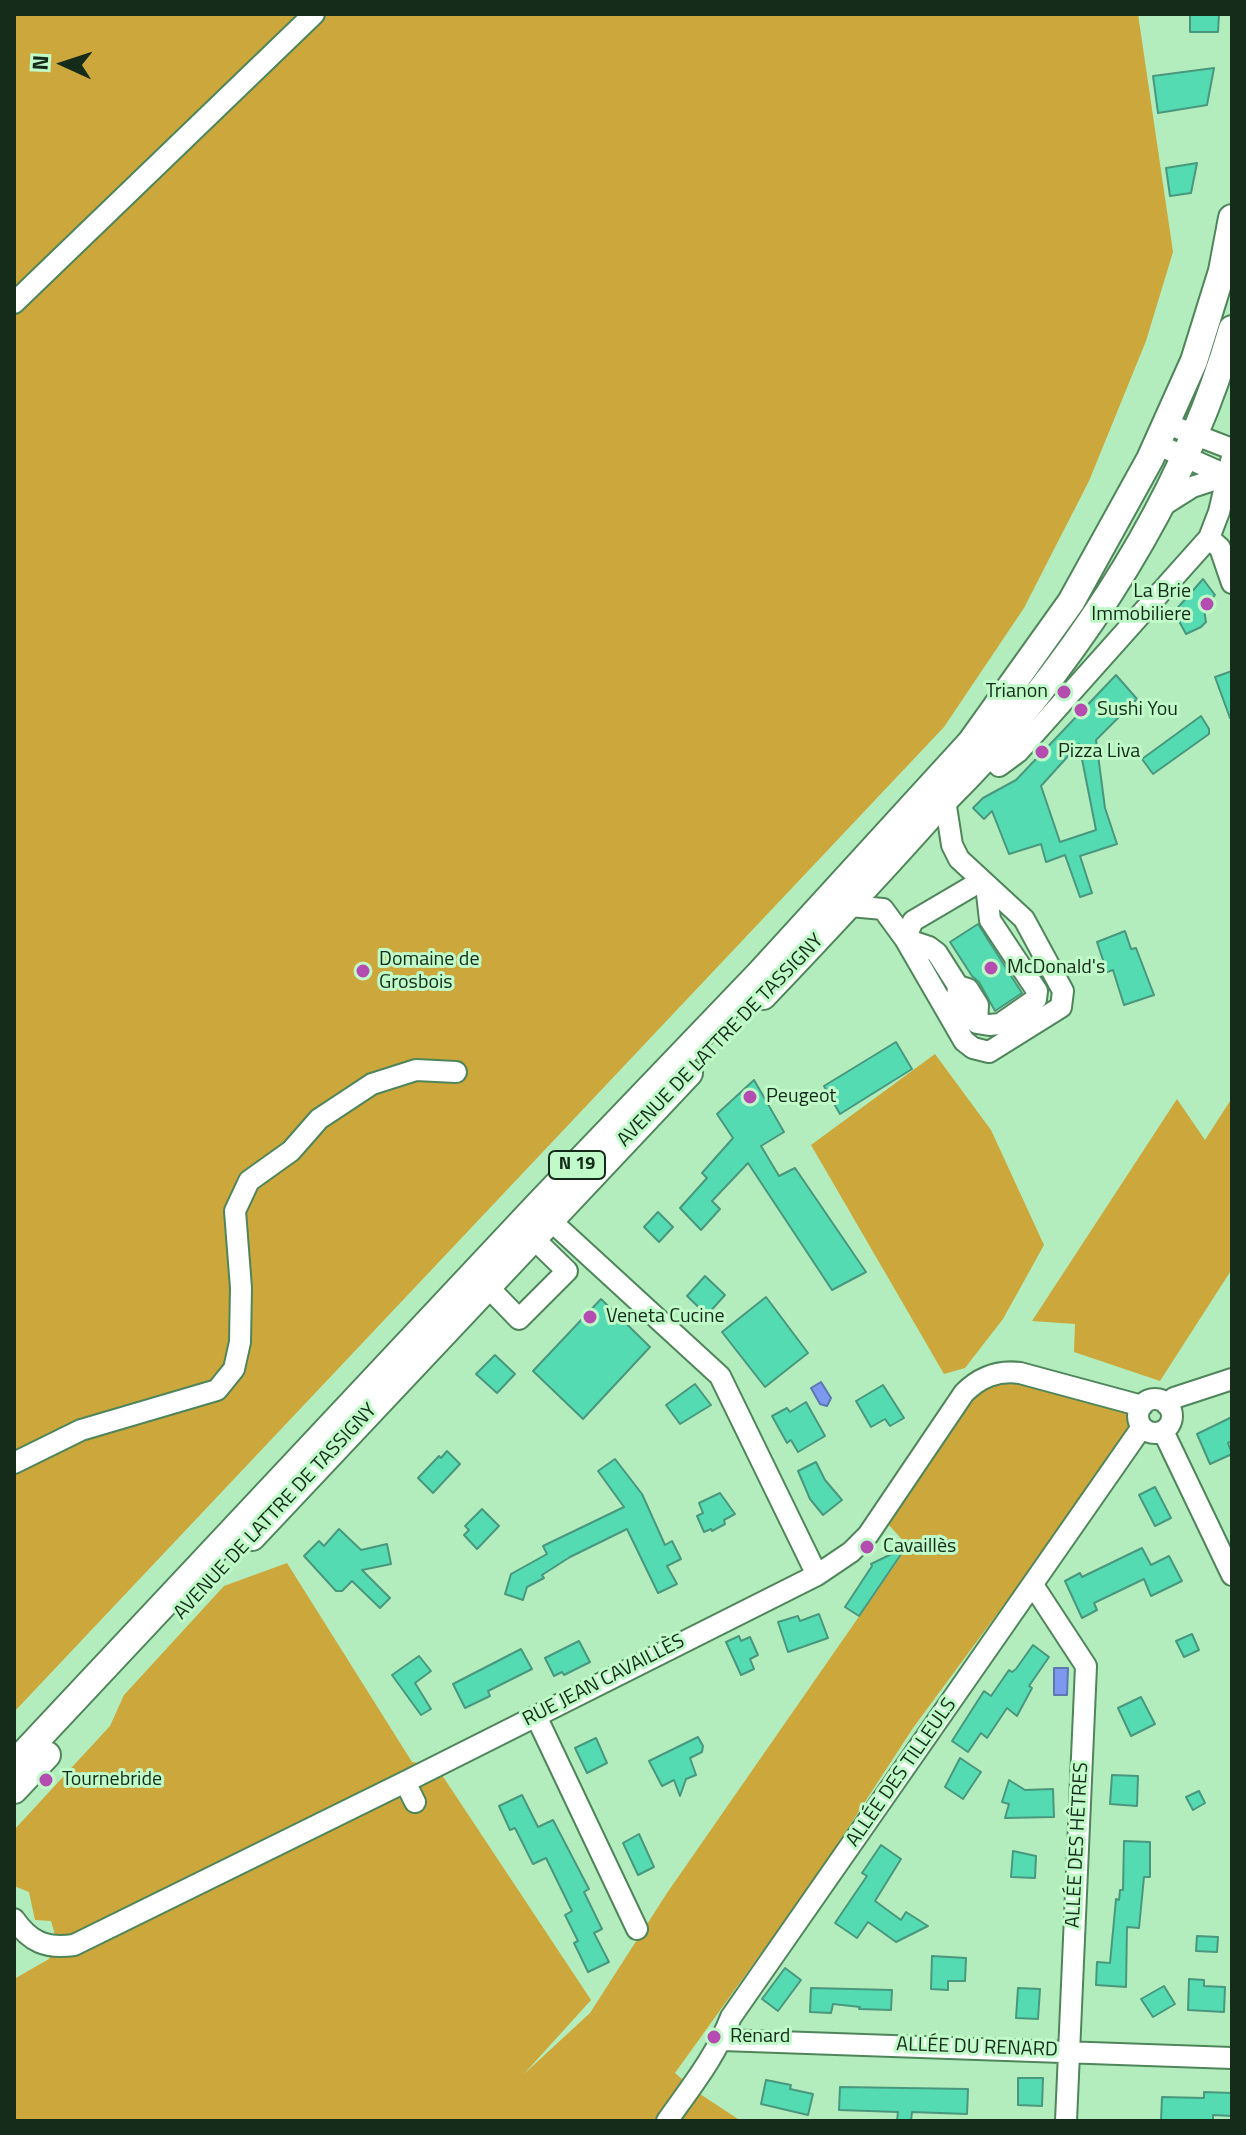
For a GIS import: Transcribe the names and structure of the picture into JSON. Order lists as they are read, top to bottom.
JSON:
{
  "streets": {
    "main road": ["AVENUE DE LATTRE DE TASSIGNY", "N 19"],
    "street": [
      "RUE JEAN CAVAILLÈS",
      "ALLÉE DES TILLEULS",
      "ALLÉE DES HÊTRES",
      "ALLÉE DU RENARD"
    ]
  },
  "crossings": [
    ["RUE JEAN CAVAILLÈS", "ALLÉE DES TILLEULS"],
    ["ALLÉE DES TILLEULS", "ALLÉE DES HÊTRES"],
    ["ALLÉE DES TILLEULS", "ALLÉE DU RENARD"],
    ["ALLÉE DES HÊTRES", "ALLÉE DU RENARD"]
  ],
  "places": [
    "La Brie Immobiliere",
    "Trianon",
    "Sushi You",
    "Pizza Liva",
    "McDonald's",
    "Domaine de Grosbois",
    "Peugeot",
    "Veneta Cucine",
    "Cavaillès",
    "Tournebride",
    "Renard"
  ],
  "north": "left"
}
